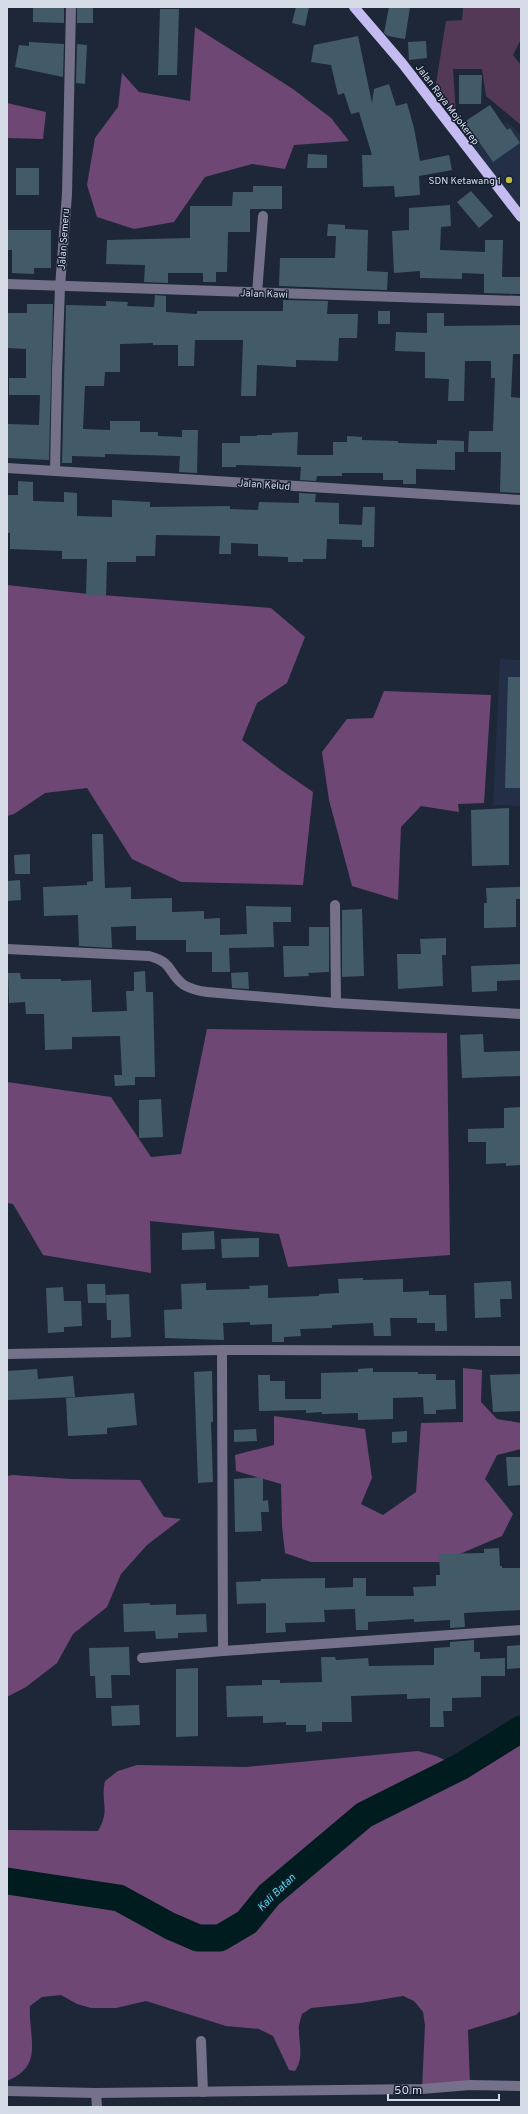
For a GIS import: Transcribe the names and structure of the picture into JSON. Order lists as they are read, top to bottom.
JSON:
{
  "streets": {
    "main road": ["Jalan Raya Mojokerep"],
    "street": ["Jalan Semeru", "Jalan Kawi", "Jalan Kelud"]
  },
  "crossings": [
    ["Jalan Semeru", "Jalan Kawi"],
    ["Jalan Semeru", "Jalan Kelud"]
  ],
  "water": ["Kali Batan"],
  "places": ["SDN Ketawang 1"],
  "scale_bar": "50 m"
}
